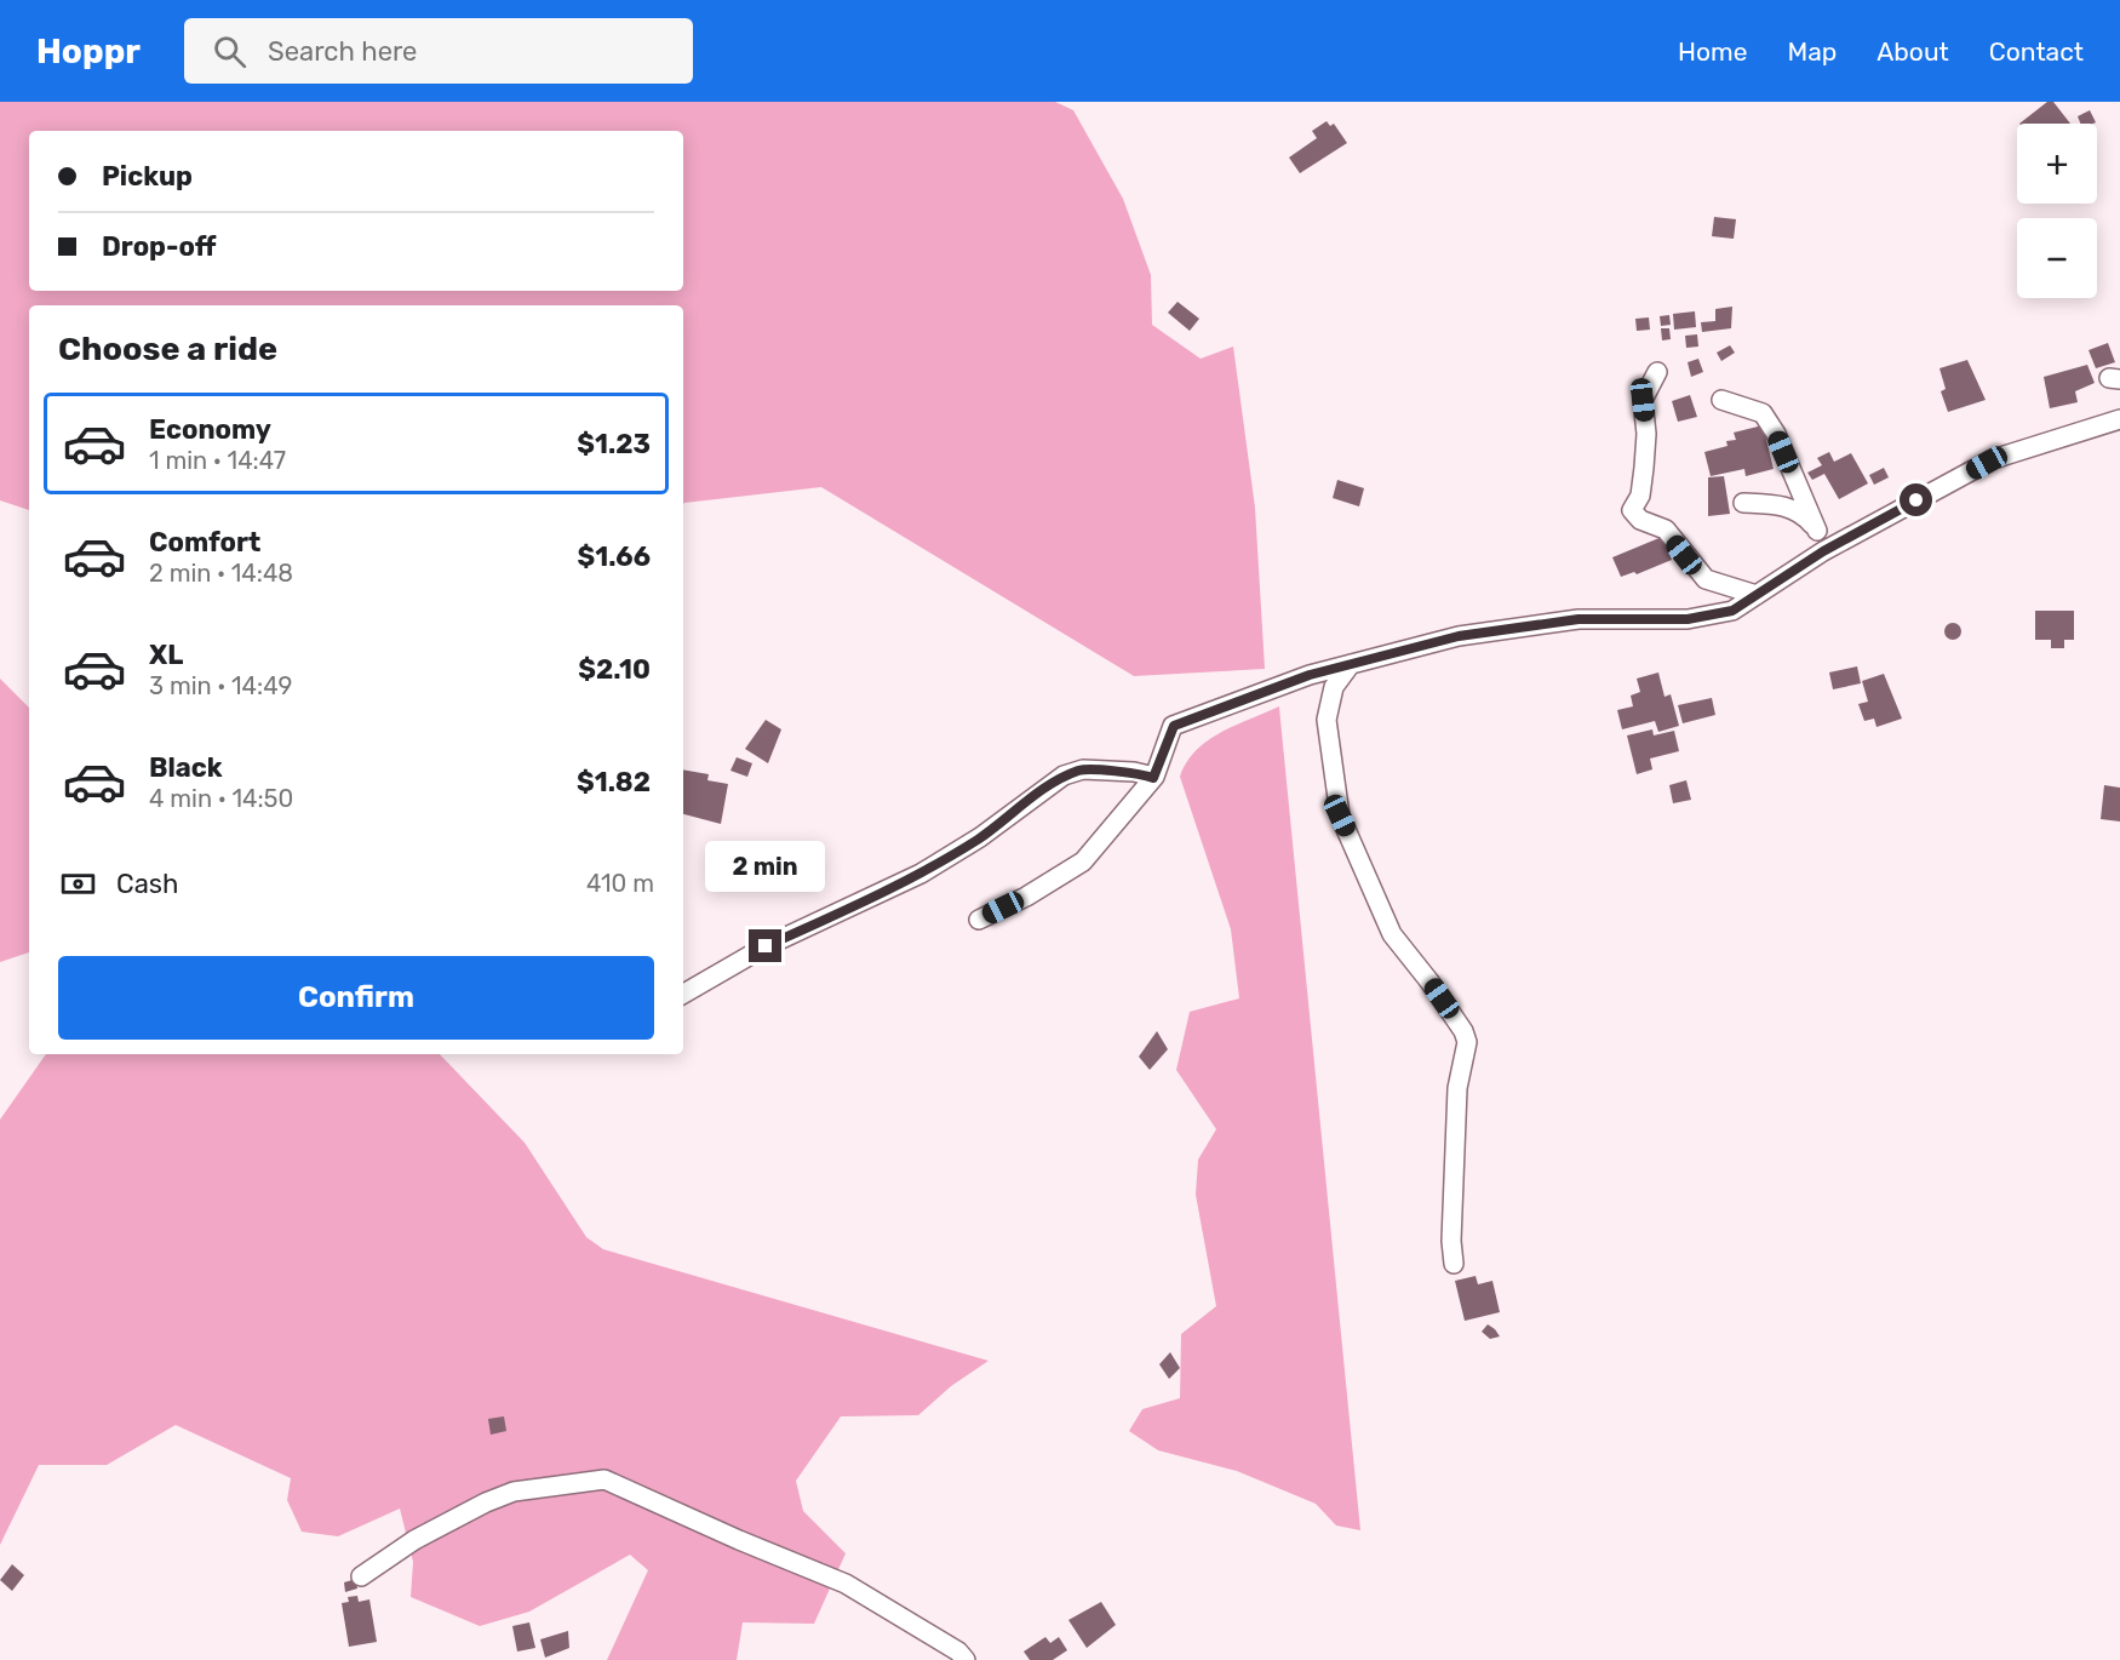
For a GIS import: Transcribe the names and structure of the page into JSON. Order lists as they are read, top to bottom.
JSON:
{
  "page": {
    "header": "Hoppr",
    "search": "Search here",
    "nav": [
      "Home",
      "Map",
      "About",
      "Contact"
    ],
    "map_buttons": ["+", "−"],
    "banner": ["Pickup", "Drop-off"],
    "heading": "Choose a ride",
    "list": [
      {
        "name": "Economy",
        "note": "1 min · 14:47",
        "value": "$1.23"
      },
      {
        "name": "Comfort",
        "note": "2 min · 14:48",
        "value": "$1.66"
      },
      {
        "name": "XL",
        "note": "3 min · 14:49",
        "value": "$2.10"
      },
      {
        "name": "Black",
        "note": "4 min · 14:50",
        "value": "$1.82"
      }
    ],
    "bubble": "2 min",
    "pay": ["Cash", "410 m"],
    "buttons": "Confirm"
  }
}
